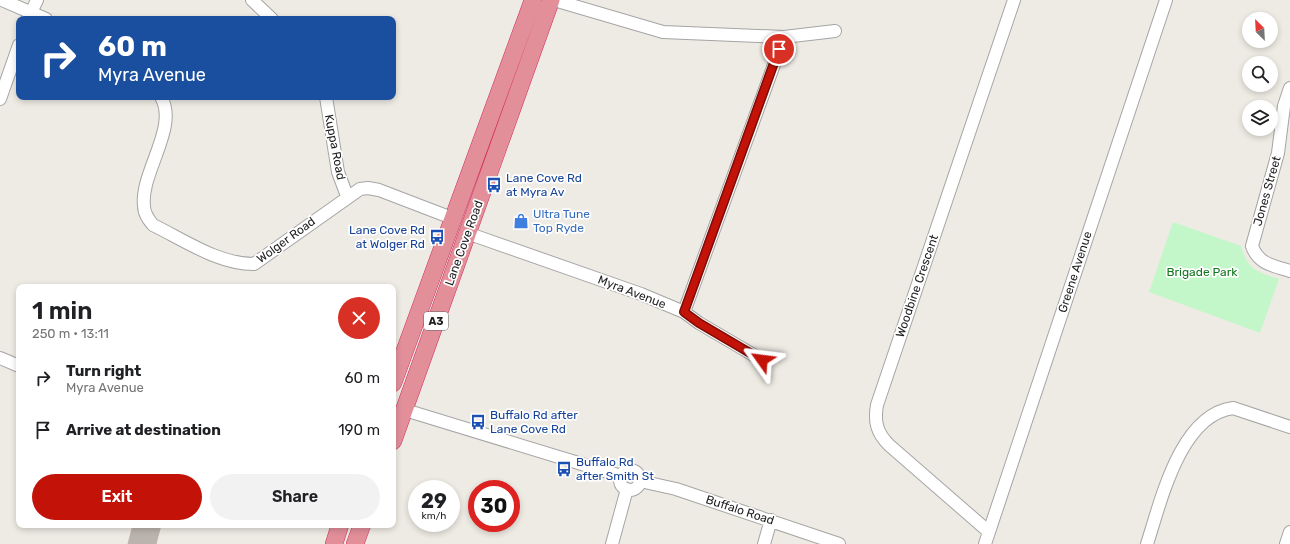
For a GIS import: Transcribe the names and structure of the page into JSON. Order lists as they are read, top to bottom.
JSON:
{
  "streets": {
    "highway": ["Lane Cove Road", "A3"],
    "street": [
      "Kuppa Road",
      "Jones Street",
      "Wolger Road",
      "Greene Avenue",
      "Woodbine Crescent",
      "Myra Avenue",
      "Buffalo Road"
    ]
  },
  "crossings": [
    ["Kuppa Road", "Wolger Road"],
    ["Wolger Road", "Lane Cove Road"],
    ["Lane Cove Road", "Myra Avenue"],
    ["Greene Avenue", "Woodbine Crescent"]
  ],
  "parks": ["Brigade Park"],
  "places": {
    "bus stop": [
      "Lane Cove Rd at Myra Av",
      "Lane Cove Rd at Wolger Rd",
      "Buffalo Rd after Lane Cove Rd",
      "Buffalo Rd after Smith St"
    ],
    "shop": ["Ultra Tune Top Ryde"]
  },
  "north": "top left",
  "page": {
    "turn": ["60 m", "Myra Avenue"],
    "heading": ["1 min", "250 m · 13:11"],
    "list": [
      {
        "name": "Turn right",
        "note": "Myra Avenue",
        "value": "60 m"
      },
      {
        "name": "Arrive at destination",
        "value": "190 m"
      }
    ],
    "buttons": ["Exit", "Share"],
    "speed": "29 km/h",
    "limit": "30"
  }
}
